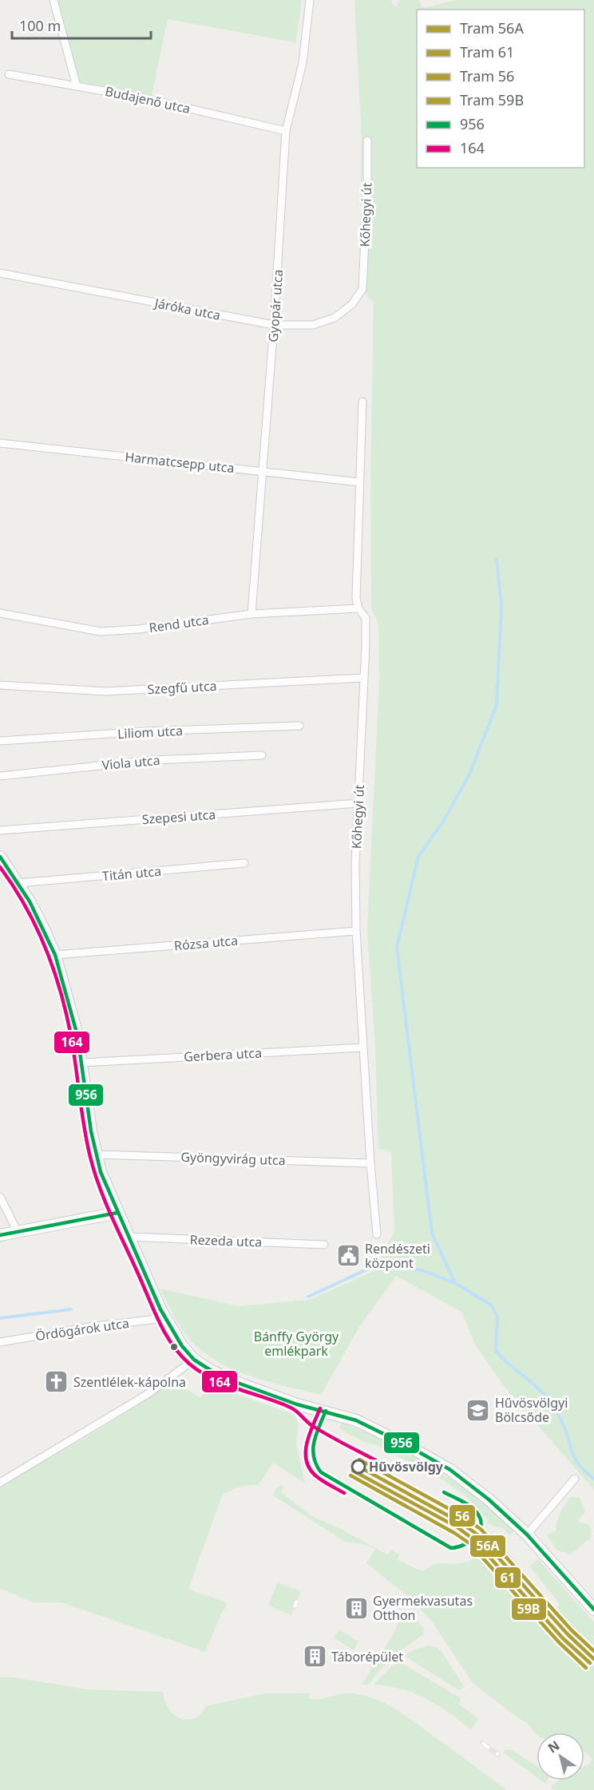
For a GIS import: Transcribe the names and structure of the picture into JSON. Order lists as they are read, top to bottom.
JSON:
{
  "streets": {
    "street": [
      "Budajenő utca",
      "Kőhegyi út",
      "Gyopár utca",
      "Járóka utca",
      "Harmatcsepp utca",
      "Rend utca",
      "Szegfű utca",
      "Liliom utca",
      "Viola utca",
      "Szepesi utca",
      "Titán utca",
      "Rózsa utca",
      "Gerbera utca",
      "Gyöngyvirág utca",
      "Rezeda utca",
      "Ördögárok utca"
    ]
  },
  "crossings": [
    ["Budajenő utca", "Gyopár utca"],
    ["Kőhegyi út", "Járóka utca"],
    ["Kőhegyi út", "Harmatcsepp utca"],
    ["Kőhegyi út", "Rend utca"],
    ["Kőhegyi út", "Szegfű utca"],
    ["Kőhegyi út", "Szepesi utca"],
    ["Kőhegyi út", "Rózsa utca"],
    ["Kőhegyi út", "Gerbera utca"],
    ["Kőhegyi út", "Gyöngyvirág utca"],
    ["Gyopár utca", "Járóka utca"],
    ["Gyopár utca", "Harmatcsepp utca"],
    ["Gyopár utca", "Rend utca"]
  ],
  "parks": ["Bánffy György emlékpark"],
  "places": {
    "public building": ["Rendészeti központ"],
    "church": ["Szentlélek-kápolna"],
    "school or university": ["Hűvösvölgyi Bölcsőde"],
    "other": ["Hűvösvölgy"],
    "building": ["Gyermekvasutas Otthon", "Táborépület"]
  },
  "lines": [
    "transit line 956",
    "transit line 164",
    "tram line 56",
    "tram line 56A",
    "tram line 61",
    "tram line 59B"
  ],
  "legend": [
    "Tram 56A",
    "Tram 61",
    "Tram 56",
    "Tram 59B",
    "956",
    "164"
  ],
  "scale_bar": "100 m",
  "north": "top left"
}
